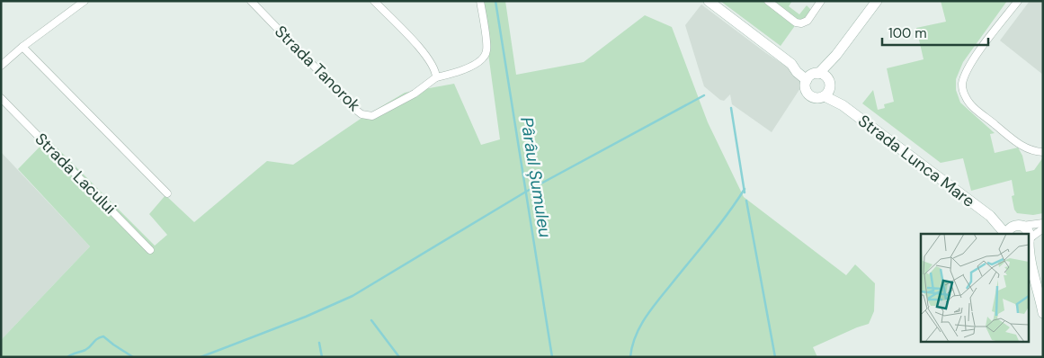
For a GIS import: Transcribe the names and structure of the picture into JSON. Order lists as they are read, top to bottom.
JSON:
{
  "streets": {
    "main road": ["Strada Lunca Mare"],
    "street": ["Strada Tanorok", "Strada Lacului"]
  },
  "water": ["Pârâul Șumuleu"],
  "scale_bar": "100 m"
}
